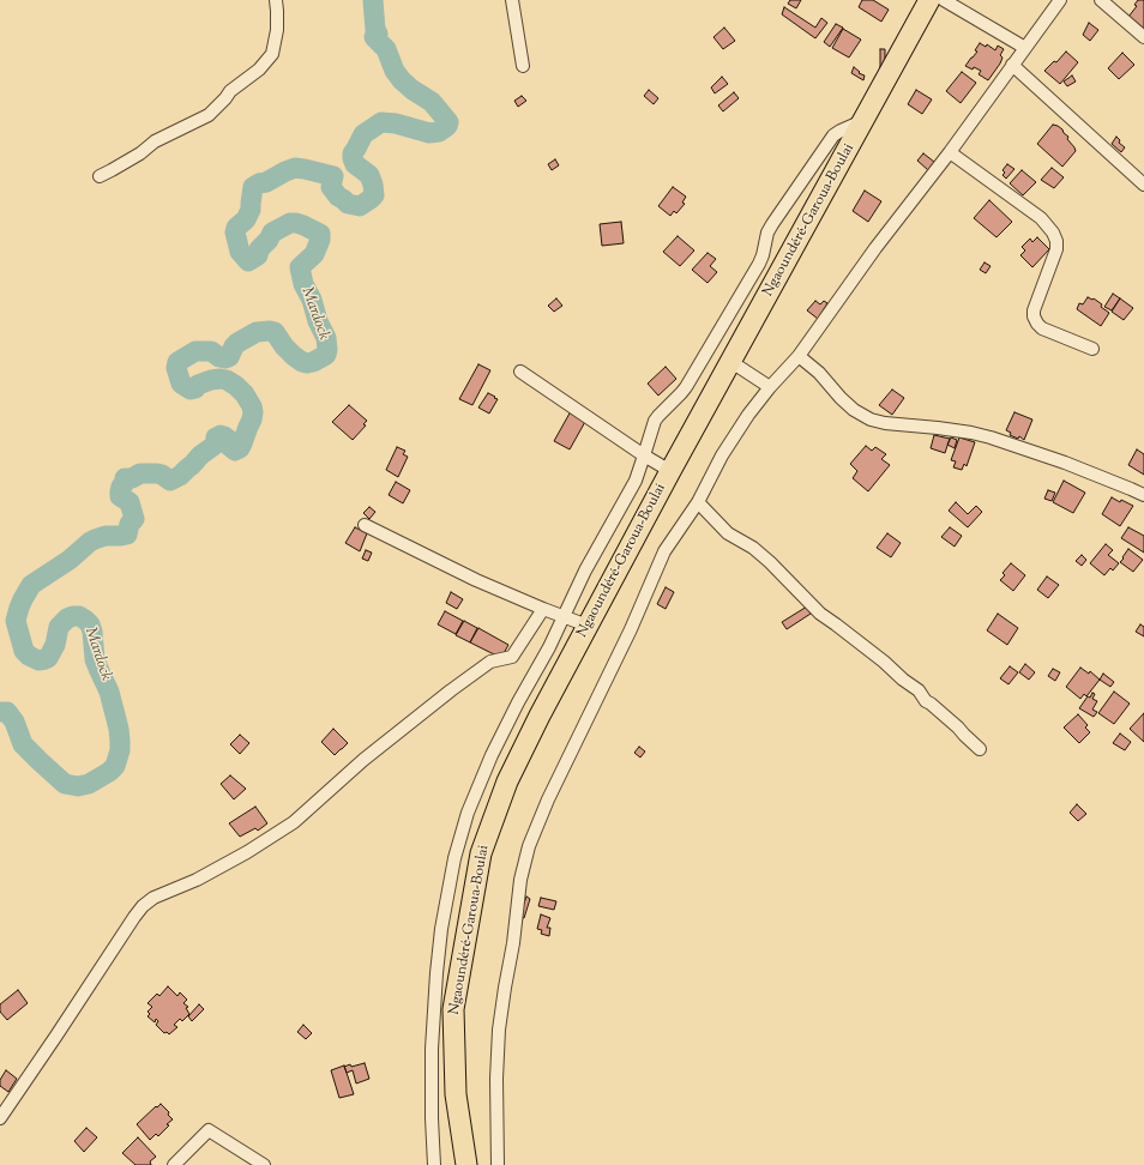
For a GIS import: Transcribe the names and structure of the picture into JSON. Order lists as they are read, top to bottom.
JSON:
{
  "streets": {
    "highway": ["Ngaoundéré-Garoua-Boulai"]
  },
  "water": ["Mardock"]
}
